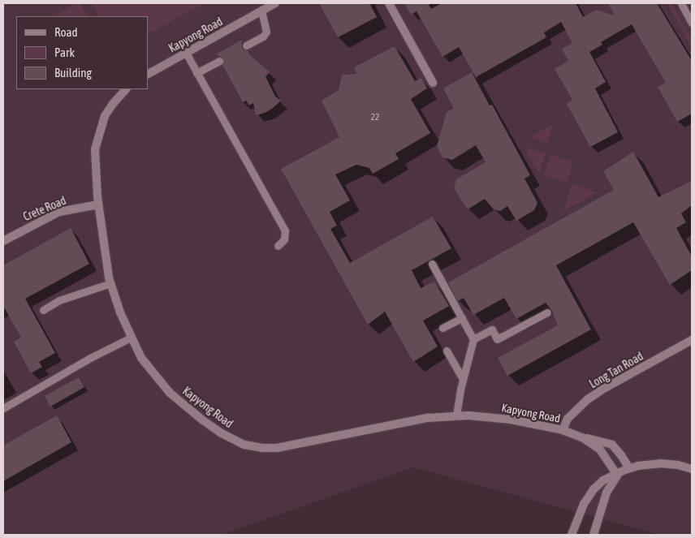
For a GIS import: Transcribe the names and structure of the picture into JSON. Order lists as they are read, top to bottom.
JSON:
{
  "streets": {
    "street": ["Kapyong Road", "Crete Road", "Long Tan Road"]
  },
  "crossings": [
    ["Kapyong Road", "Crete Road"],
    ["Kapyong Road", "Long Tan Road"]
  ],
  "house_numbers": ["22"],
  "legend": ["Road", "Park", "Building"]
}
